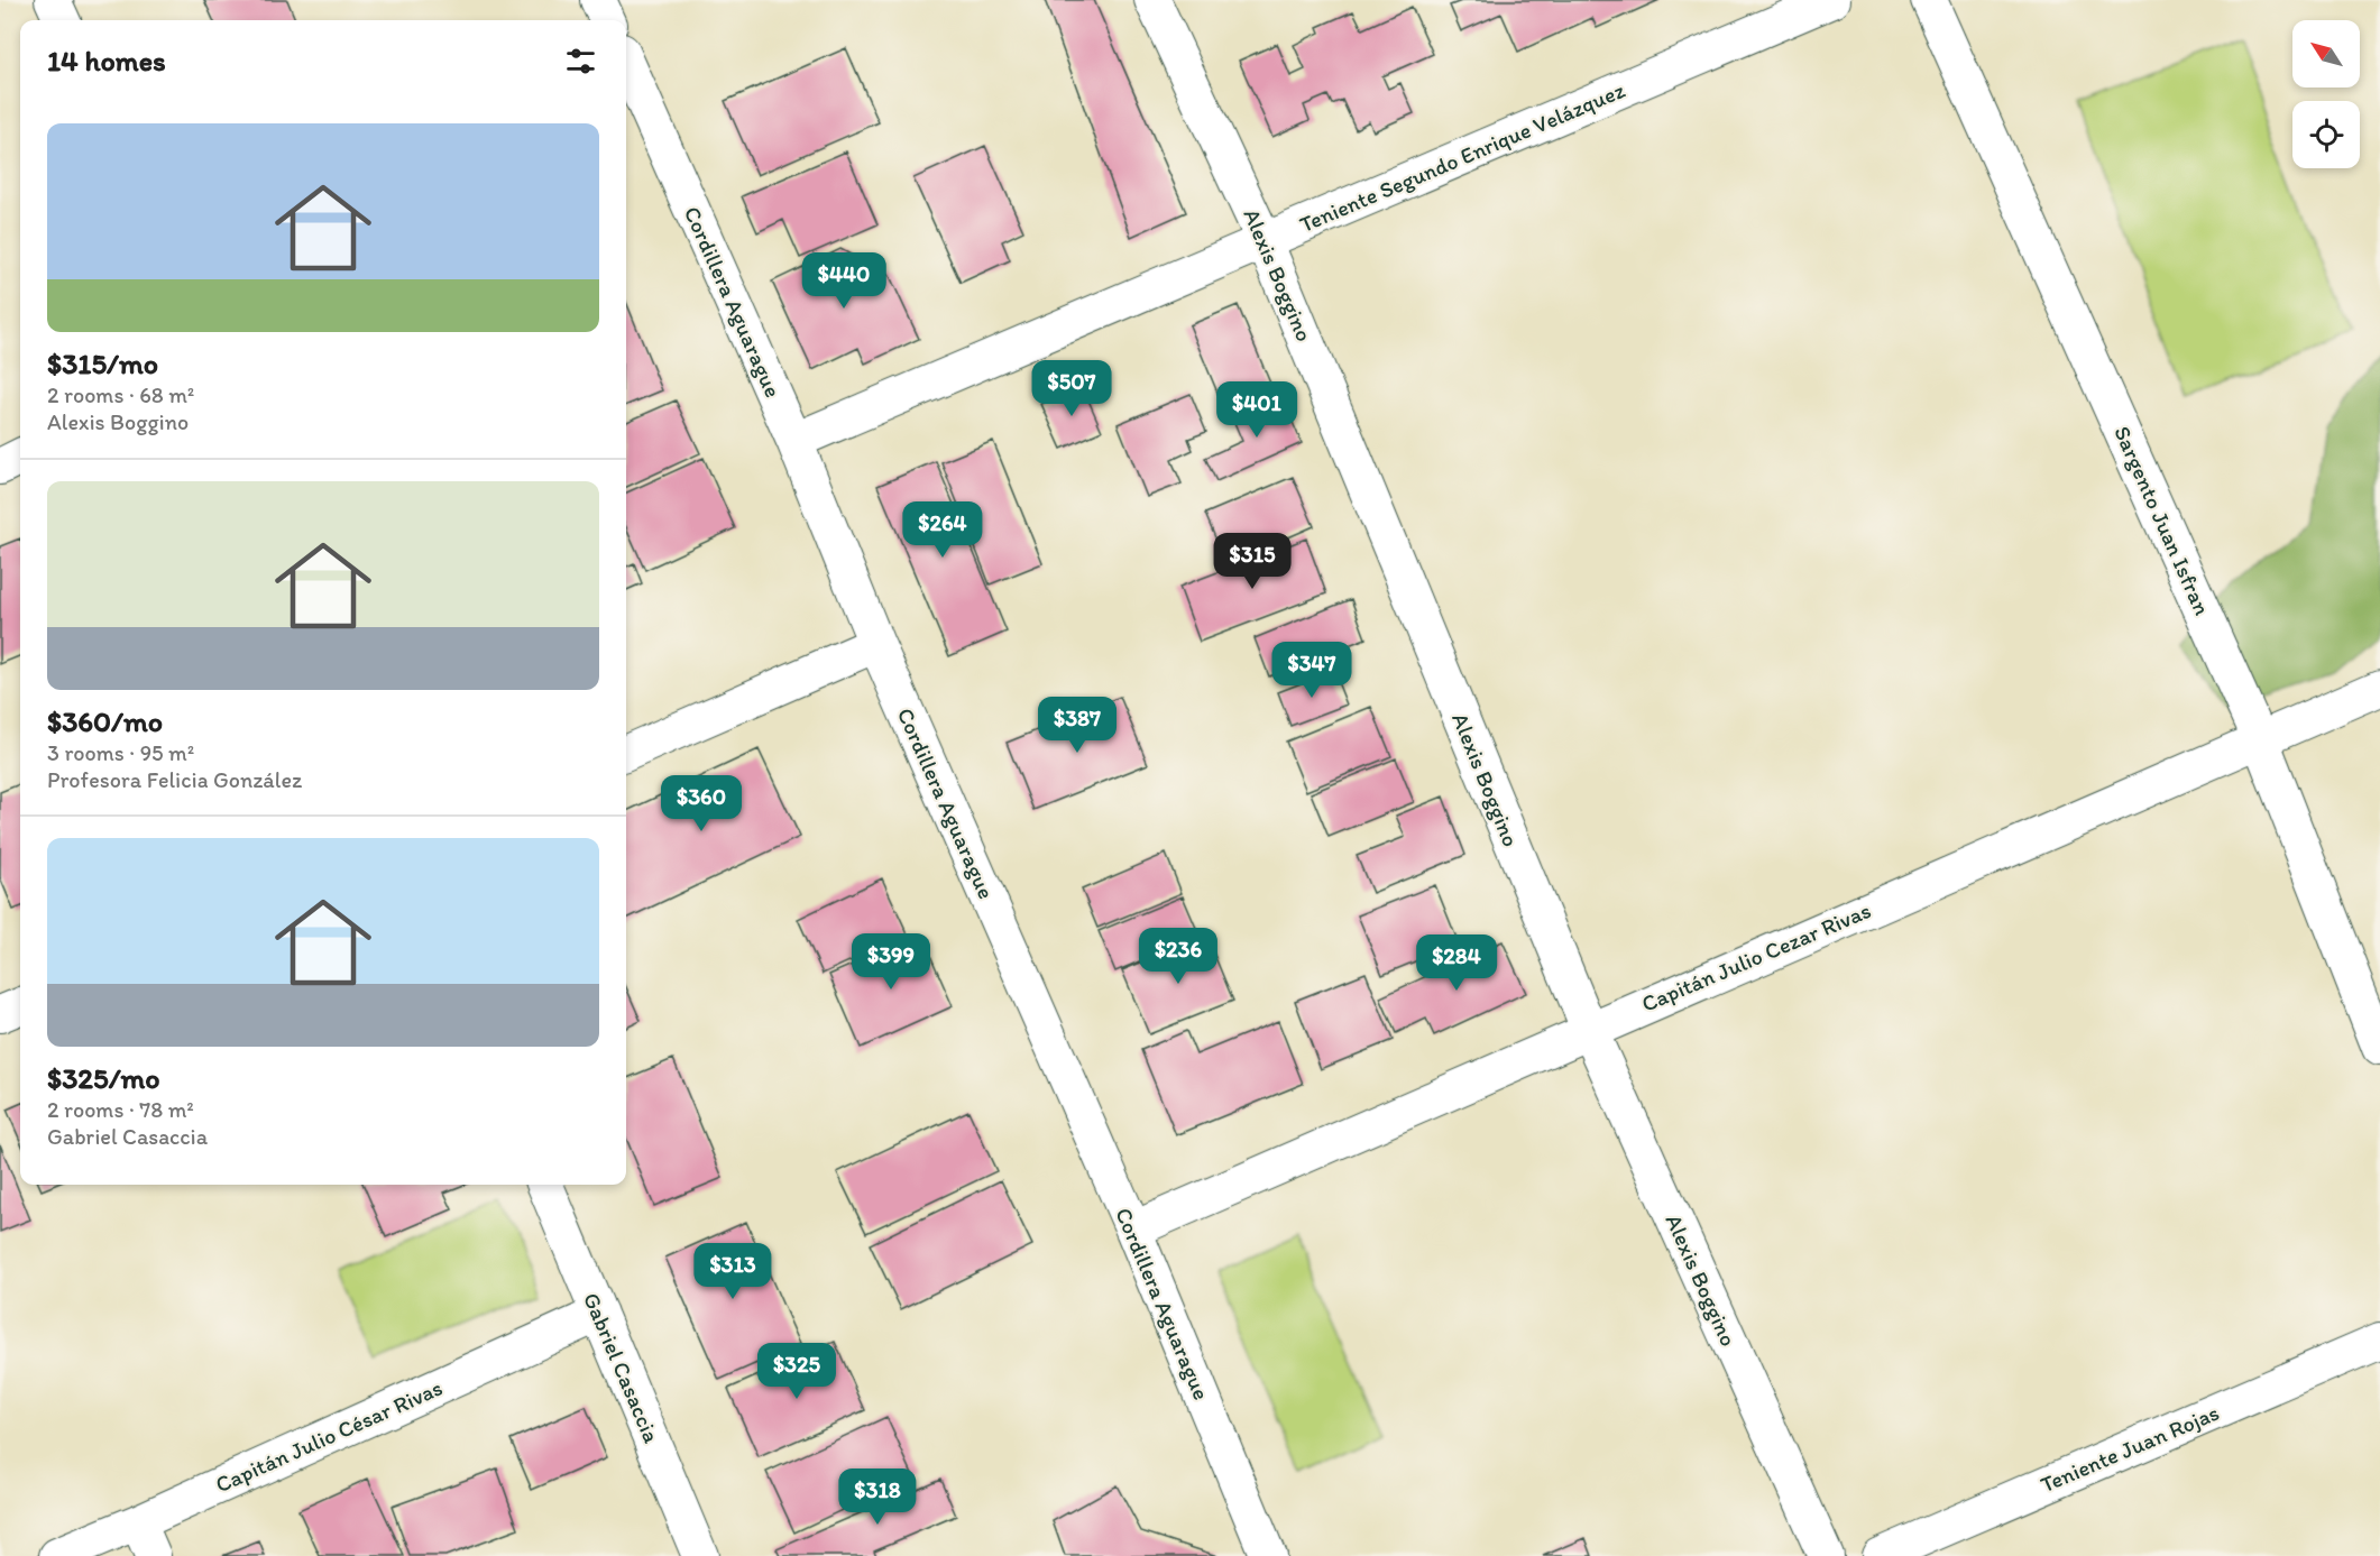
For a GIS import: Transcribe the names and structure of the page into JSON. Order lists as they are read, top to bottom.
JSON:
{
  "streets": {
    "street": [
      "Teniente Segundo Enrique Velázquez",
      "Alexis Boggino",
      "Cordillera Aguarague",
      "Sargento Juan Isfran",
      "Capitán Julio Cezar Rivas",
      "Gabriel Casaccia",
      "Capitán Julio César Rivas",
      "Teniente Juan Rojas"
    ]
  },
  "crossings": [
    ["Teniente Segundo Enrique Velázquez", "Alexis Boggino"],
    ["Teniente Segundo Enrique Velázquez", "Cordillera Aguarague"],
    ["Alexis Boggino", "Capitán Julio Cezar Rivas"],
    ["Cordillera Aguarague", "Capitán Julio Cezar Rivas"],
    ["Sargento Juan Isfran", "Capitán Julio Cezar Rivas"],
    ["Gabriel Casaccia", "Capitán Julio César Rivas"]
  ],
  "north": "top left",
  "page": {
    "heading": "14 homes",
    "list": [
      {
        "name": "$315/mo",
        "note": "2 rooms · 68 m² · Alexis Boggino"
      },
      {
        "name": "$360/mo",
        "note": "3 rooms · 95 m² · Profesora Felicia González"
      },
      {
        "name": "$325/mo",
        "note": "2 rooms · 78 m² · Gabriel Casaccia"
      }
    ],
    "price": [
      "$440",
      "$507",
      "$401",
      "$264",
      "$315",
      "$347",
      "$387",
      "$360",
      "$236",
      "$399",
      "$284",
      "$313",
      "$325",
      "$318"
    ]
  }
}
